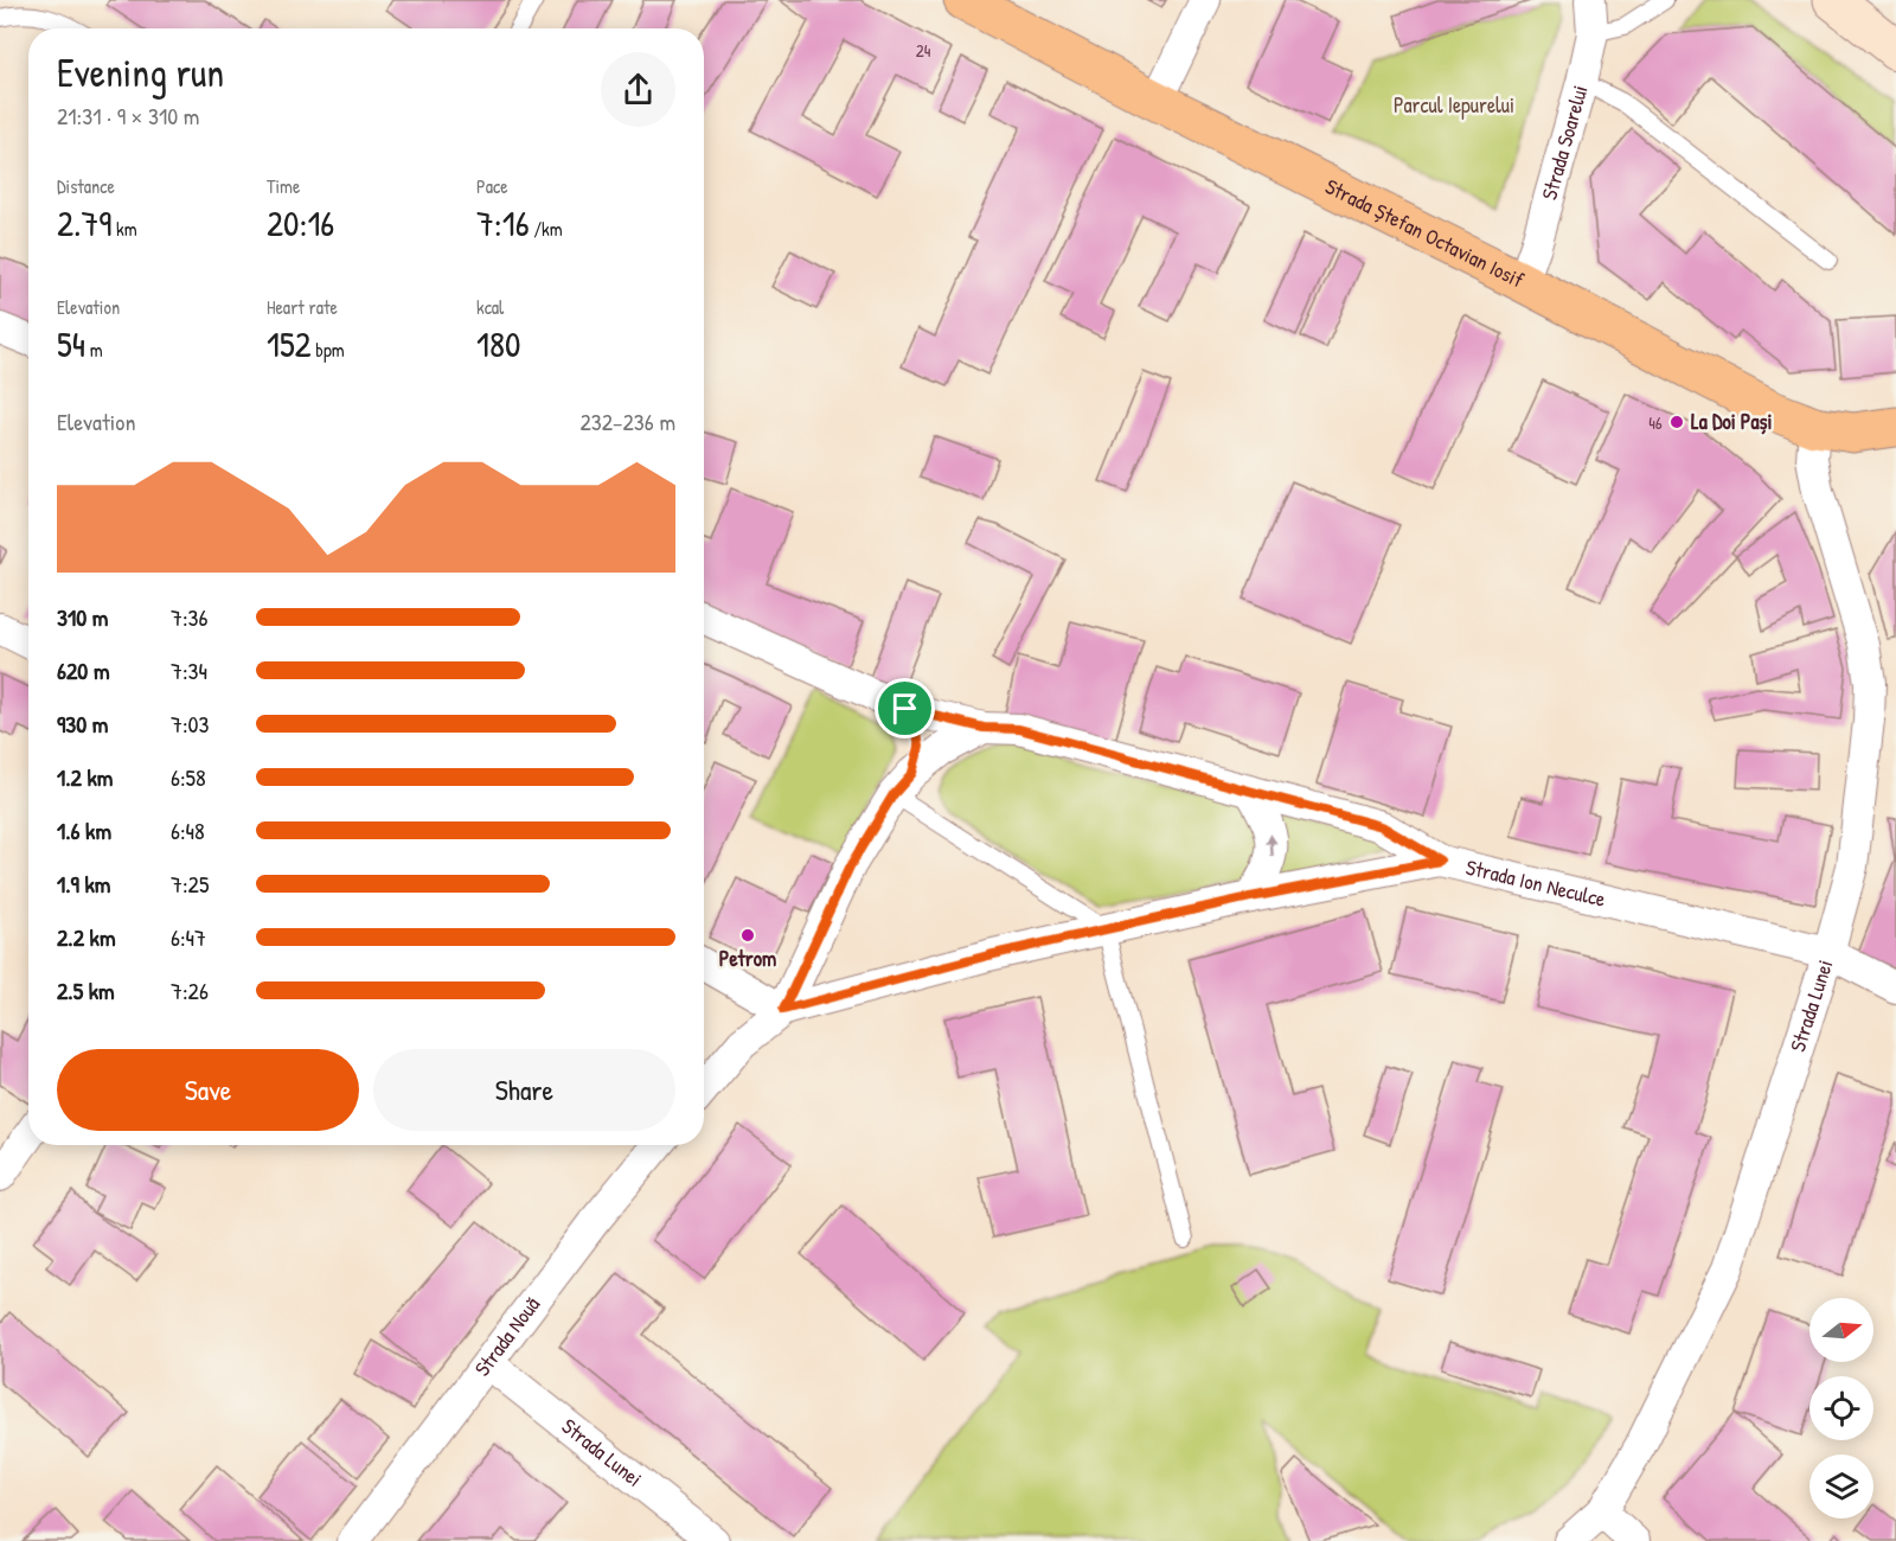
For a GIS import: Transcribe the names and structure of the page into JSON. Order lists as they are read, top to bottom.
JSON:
{
  "streets": {
    "main road": ["Strada Ștefan Octavian Iosif"],
    "street": [
      "Strada Soarelui",
      "Strada Ion Neculce",
      "Strada Lunei",
      "Strada Nouă"
    ]
  },
  "crossings": [
    ["Strada Soarelui", "Strada Ștefan Octavian Iosif"],
    ["Strada Ștefan Octavian Iosif", "Strada Lunei"],
    ["Strada Ion Neculce", "Strada Lunei"],
    ["Strada Lunei", "Strada Nouă"]
  ],
  "parks": ["Parcul Iepurelui"],
  "places": ["La Doi Pași", "Petrom"],
  "house_numbers": ["24", "46"],
  "north": "right",
  "page": {
    "heading": ["Evening run", "21:31 · 9 × 310 m"],
    "stats": [
      ["Distance", "2.79 km"],
      ["Time", "20:16"],
      ["Pace", "7:16 /km"],
      ["Elevation", "54 m"],
      ["Heart rate", "152 bpm"],
      ["kcal", "180"]
    ],
    "chart": ["Elevation", "232–236 m"],
    "list": [
      {
        "name": "310 m",
        "note": "7:36"
      },
      {
        "name": "620 m",
        "note": "7:34"
      },
      {
        "name": "930 m",
        "note": "7:03"
      },
      {
        "name": "1.2 km",
        "note": "6:58"
      },
      {
        "name": "1.6 km",
        "note": "6:48"
      },
      {
        "name": "1.9 km",
        "note": "7:25"
      },
      {
        "name": "2.2 km",
        "note": "6:47"
      },
      {
        "name": "2.5 km",
        "note": "7:26"
      }
    ],
    "buttons": ["Save", "Share"]
  }
}
